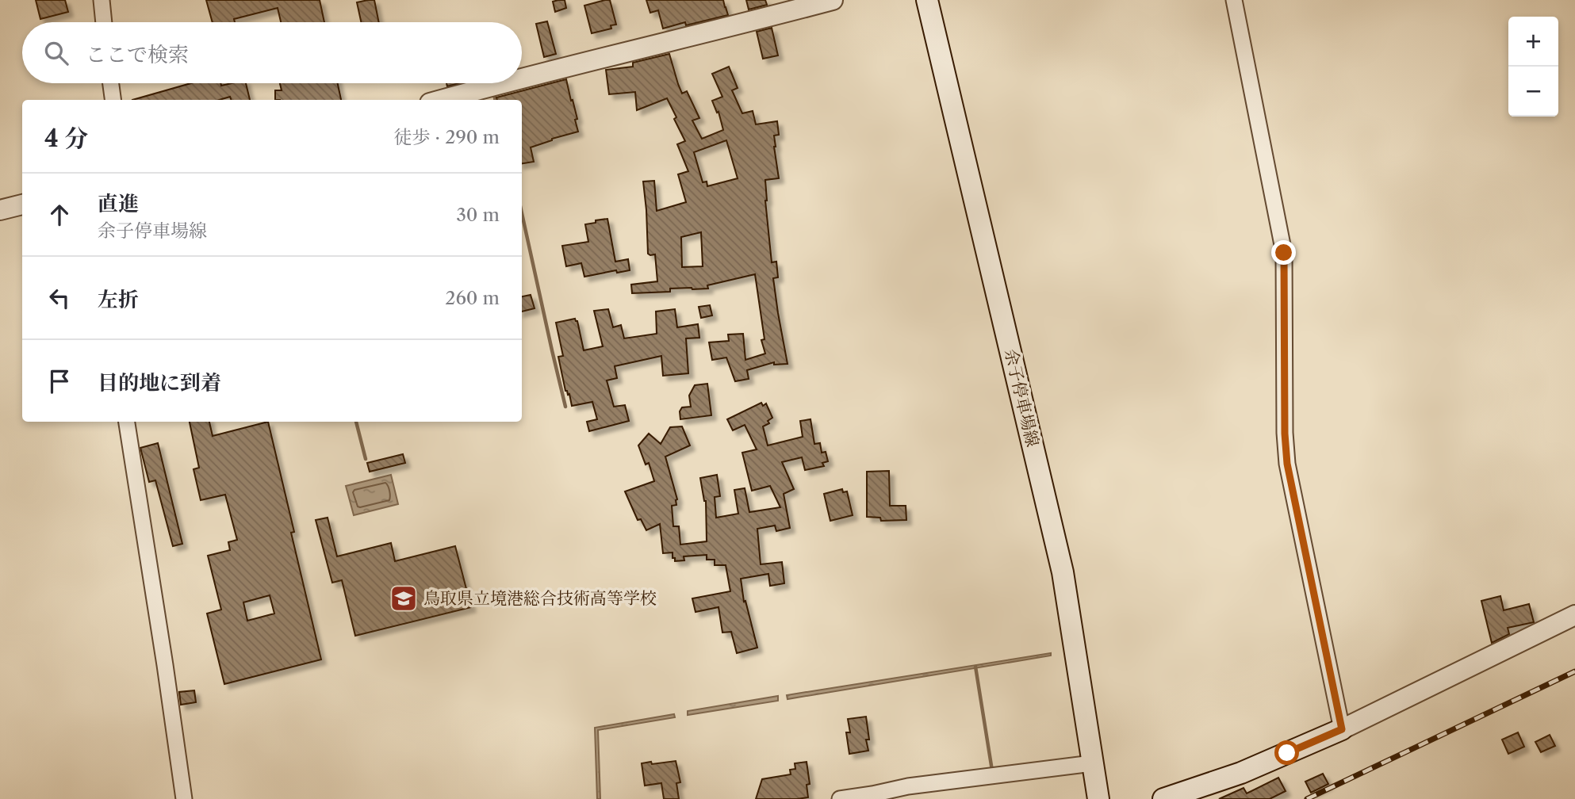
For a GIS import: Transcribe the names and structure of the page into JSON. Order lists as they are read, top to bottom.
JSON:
{
  "streets": {
    "main road": ["余子停車場線"]
  },
  "places": {
    "school or university": ["鳥取県立境港総合技術高等学校"]
  },
  "page": {
    "map_buttons": ["+", "−"],
    "search": "ここで検索",
    "heading": ["4 分", "徒歩 · 290 m"],
    "list": [
      ["直進", "余子停車場線", "30 m"],
      ["左折", "260 m"],
      "目的地に到着"
    ]
  }
}
